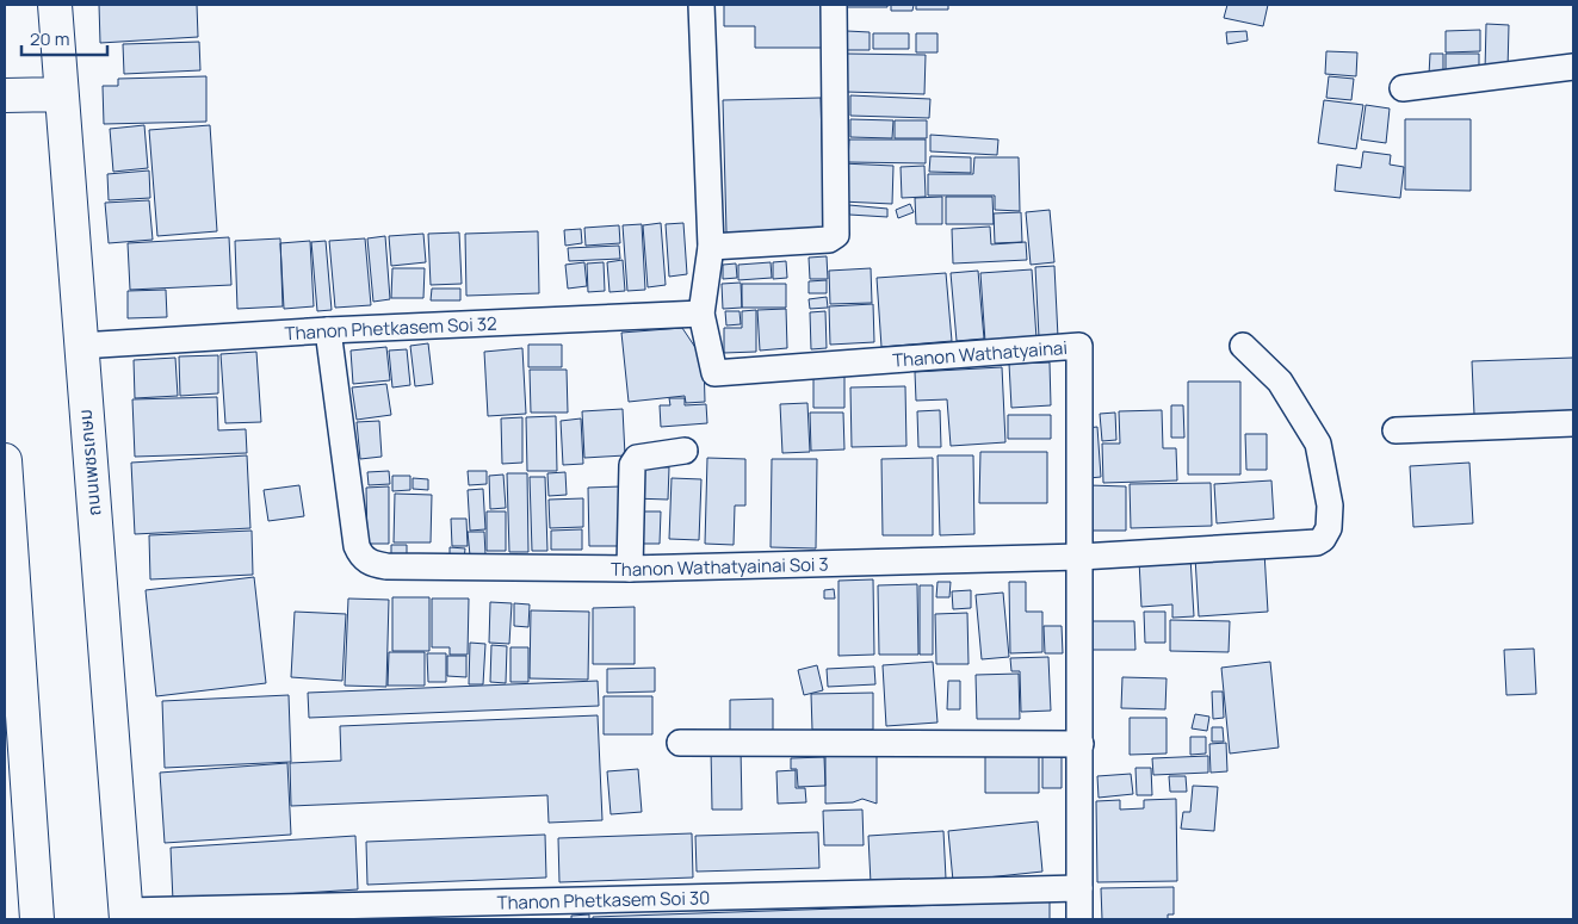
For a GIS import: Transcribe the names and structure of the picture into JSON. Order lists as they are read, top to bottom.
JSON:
{
  "streets": {
    "main road": ["ถนนเพชรเกษม"],
    "street": [
      "Thanon Phetkasem Soi 32",
      "Thanon Wathatyainai",
      "Thanon Wathatyainai Soi 3",
      "Thanon Phetkasem Soi 30"
    ]
  },
  "crossings": [
    ["Thanon Phetkasem Soi 32", "Thanon Wathatyainai"],
    ["Thanon Phetkasem Soi 32", "ถนนเพชรเกษม"],
    ["Thanon Phetkasem Soi 32", "Thanon Wathatyainai Soi 3"],
    ["Thanon Wathatyainai", "Thanon Wathatyainai Soi 3"],
    ["Thanon Wathatyainai", "Thanon Phetkasem Soi 30"],
    ["ถนนเพชรเกษม", "Thanon Phetkasem Soi 30"]
  ],
  "scale_bar": "20 m"
}
